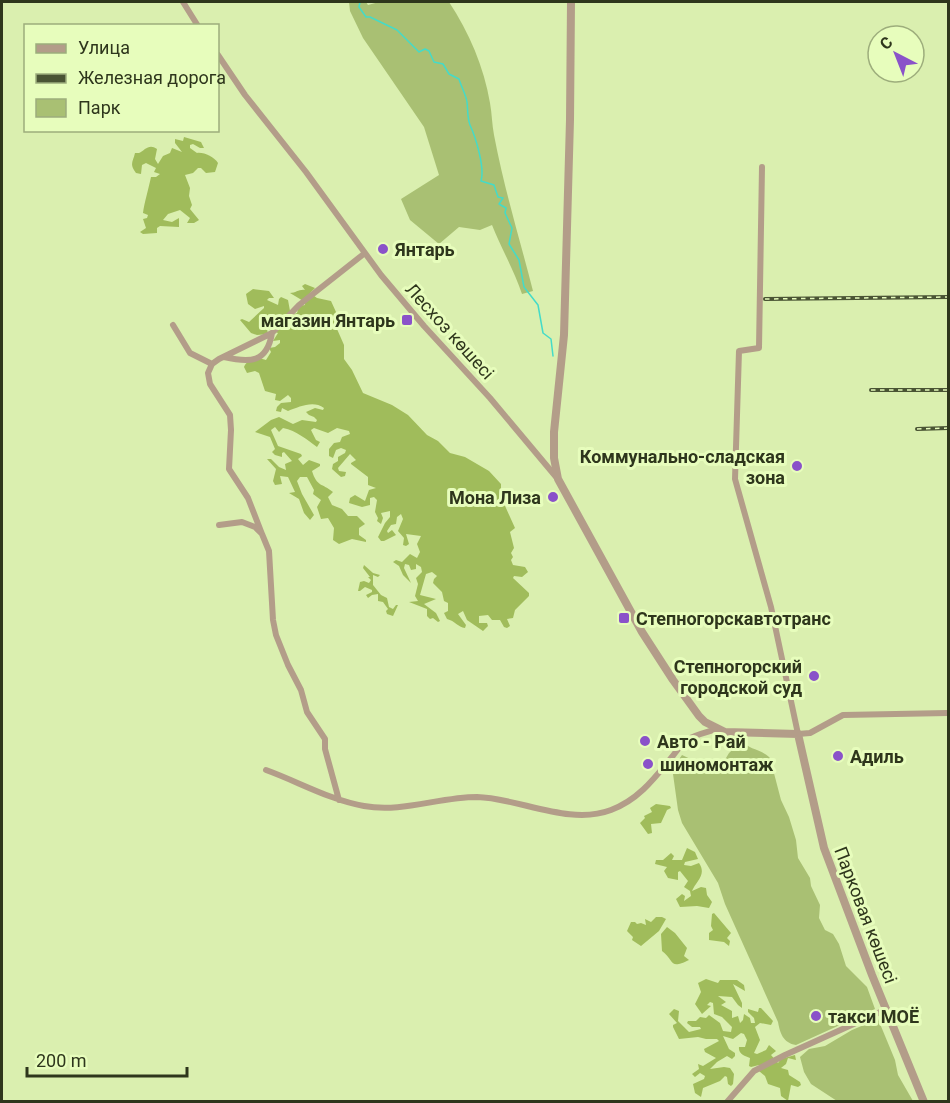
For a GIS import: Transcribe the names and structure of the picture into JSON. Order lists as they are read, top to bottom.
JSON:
{
  "streets": {
    "street": ["Лесхоз көшесі", "Парковая көшесі"]
  },
  "places": {
    "other": [
      "Янтарь",
      "Коммунально-сладская зона",
      "Мона Лиза",
      "Степногорский городской суд",
      "Авто - Рай",
      "Адиль",
      "шиномонтаж",
      "такси МОЁ"
    ],
    "transit": ["магазин Янтарь", "Степногорскавтотранс"]
  },
  "legend": ["Улица", "Железная дорога", "Парк"],
  "scale_bar": "200 m",
  "north": "top left"
}
